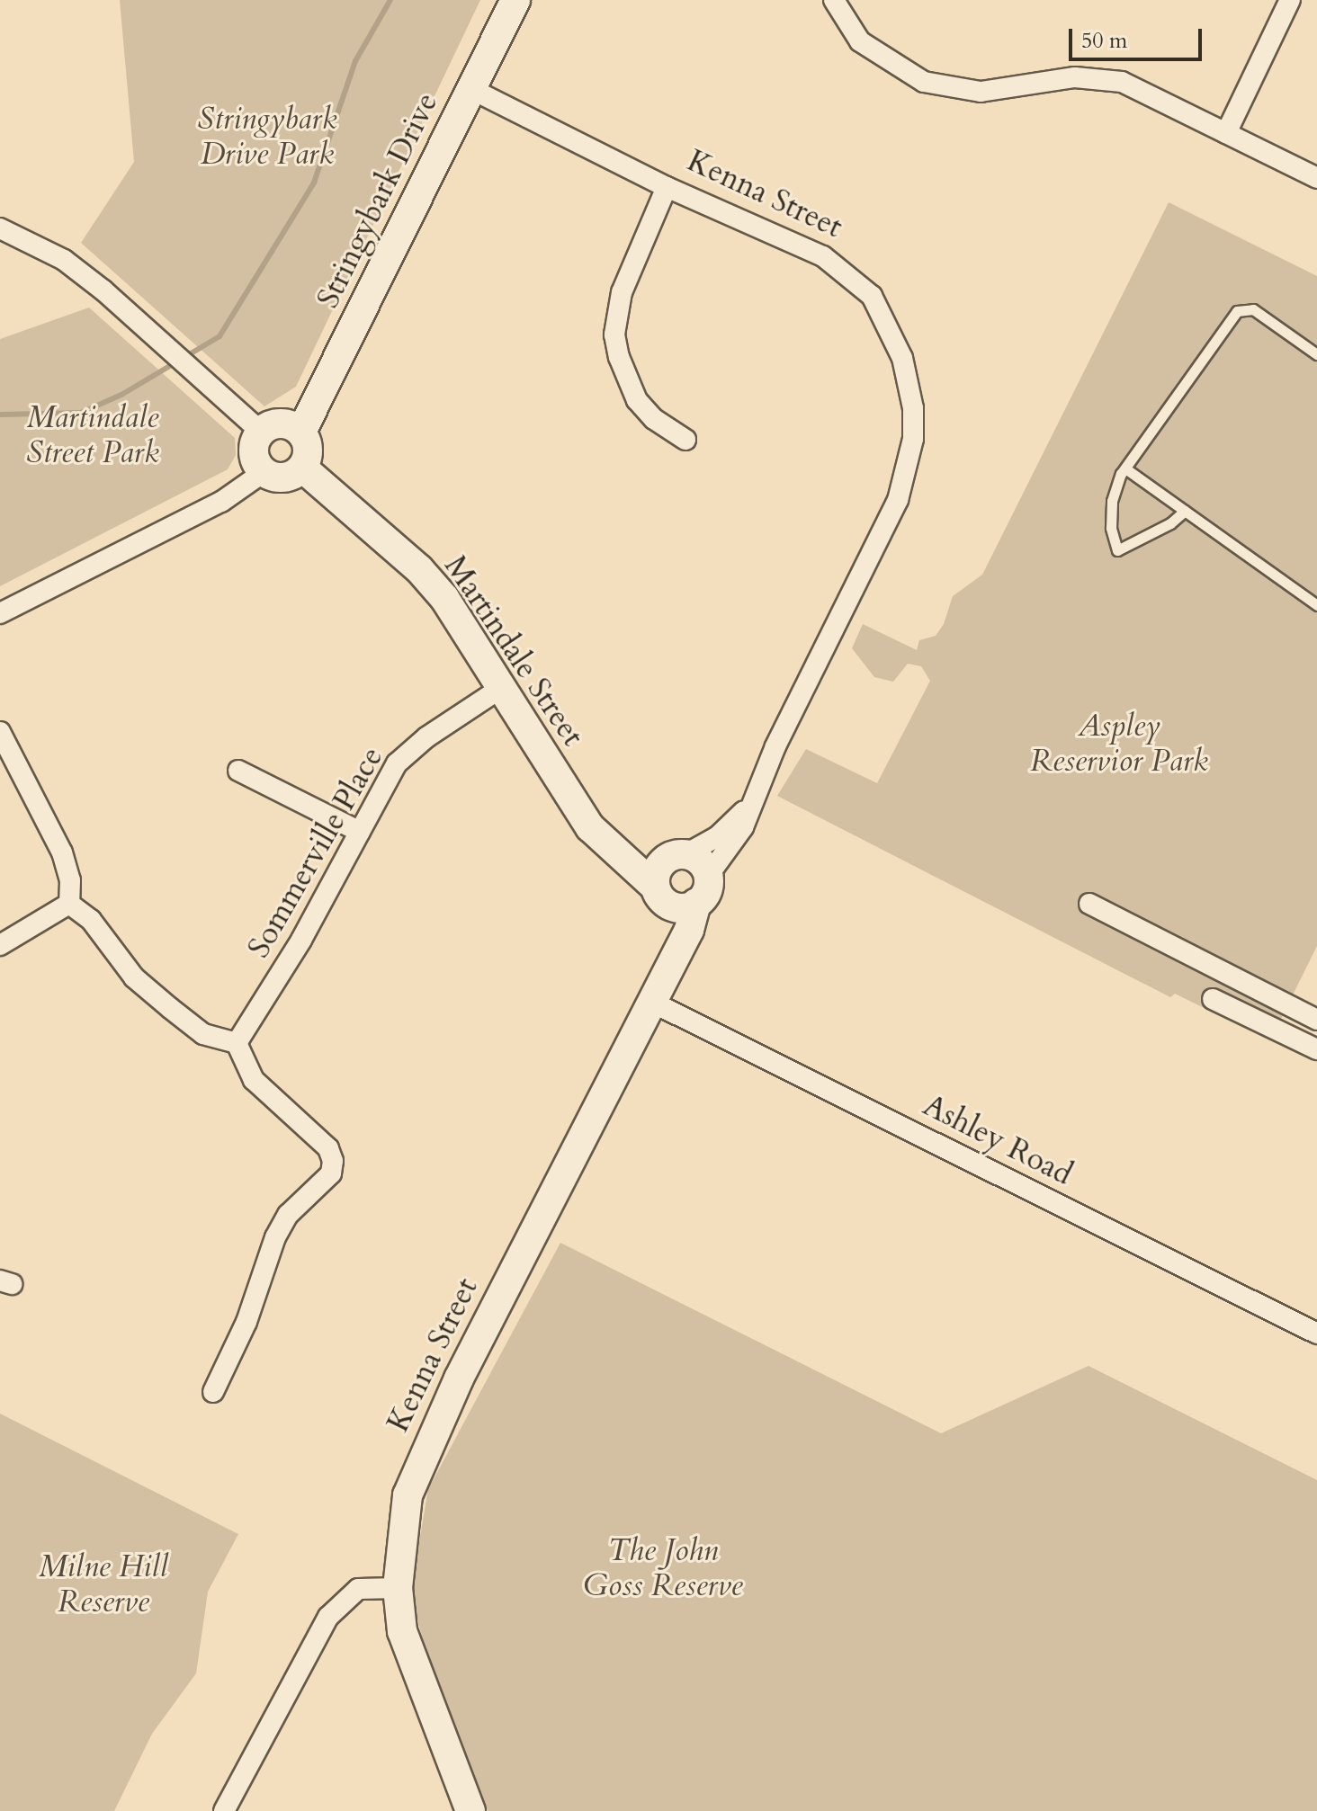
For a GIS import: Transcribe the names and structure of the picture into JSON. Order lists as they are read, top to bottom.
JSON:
{
  "streets": {
    "street": [
      "Kenna Street",
      "Stringybark Drive",
      "Martindale Street",
      "Sommerville Place",
      "Ashley Road"
    ]
  },
  "crossings": [
    ["Kenna Street", "Stringybark Drive"],
    ["Kenna Street", "Martindale Street"],
    ["Kenna Street", "Ashley Road"],
    ["Stringybark Drive", "Martindale Street"],
    ["Martindale Street", "Sommerville Place"]
  ],
  "parks": [
    "Stringybark Drive Park",
    "Martindale Street Park",
    "Aspley Reservior Park",
    "The John Goss Reserve",
    "Milne Hill Reserve"
  ],
  "scale_bar": "50 m"
}
